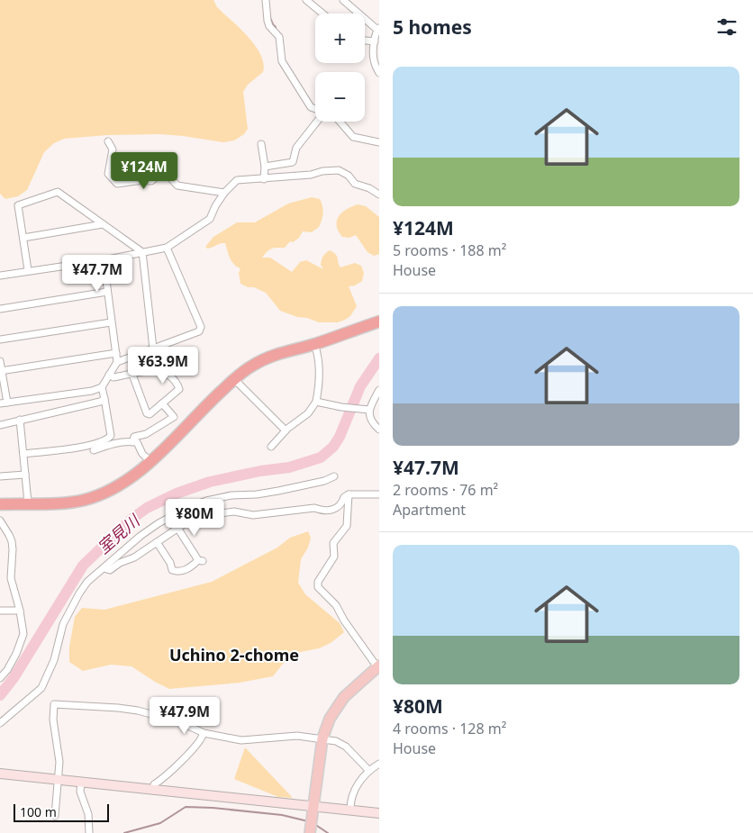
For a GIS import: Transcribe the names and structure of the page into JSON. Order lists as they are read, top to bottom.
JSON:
{
  "districts": ["Uchino 2-chome"],
  "water": ["室見川"],
  "scale_bar": "100 m",
  "page": {
    "heading": "5 homes",
    "map_buttons": ["+", "−"],
    "list": [
      {
        "name": "¥124M",
        "note": "5 rooms · 188 m² · House"
      },
      {
        "name": "¥47.7M",
        "note": "2 rooms · 76 m² · Apartment"
      },
      {
        "name": "¥80M",
        "note": "4 rooms · 128 m² · House"
      }
    ],
    "price": [
      "¥124M",
      "¥47.7M",
      "¥63.9M",
      "¥80M",
      "¥47.9M"
    ],
    "scale": "100 m"
  }
}
